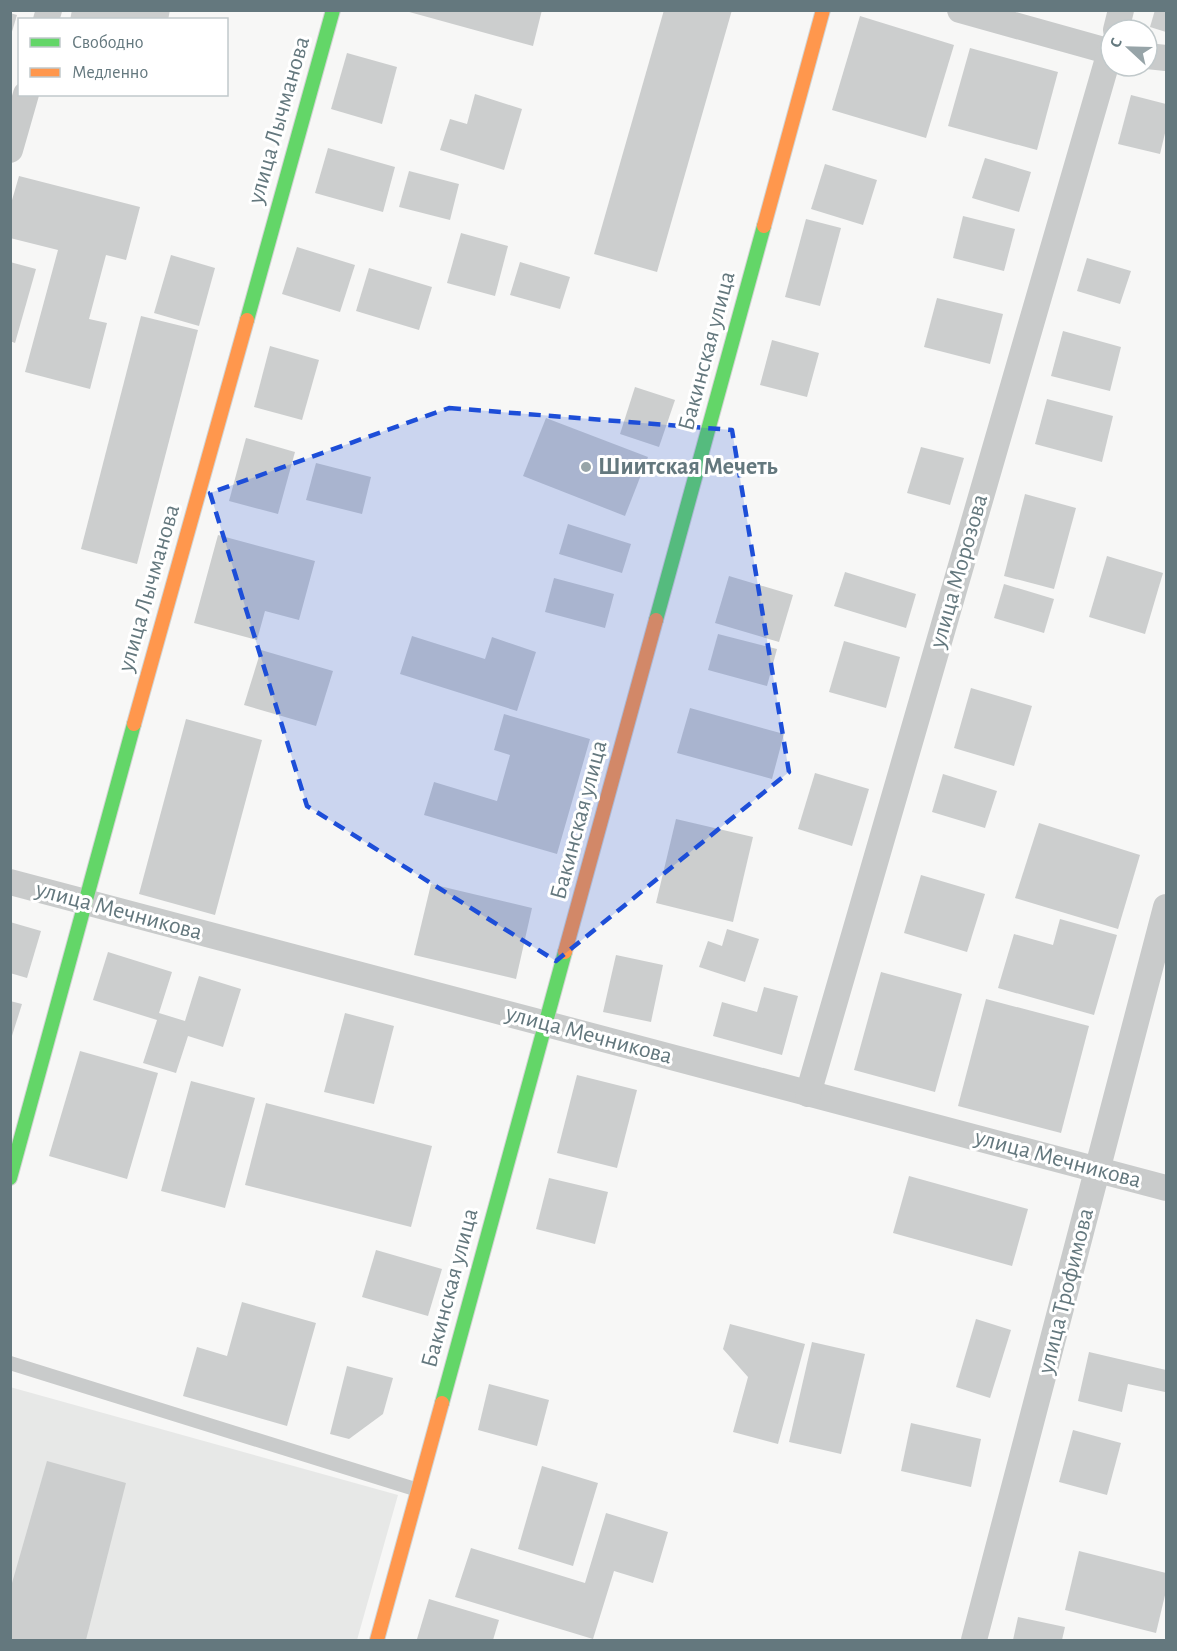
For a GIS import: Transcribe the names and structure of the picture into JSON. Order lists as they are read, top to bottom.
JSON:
{
  "streets": {
    "main road": ["улица Лычманова", "Бакинская улица"],
    "street": ["улица Морозова", "улица Мечникова", "улица Трофимова"]
  },
  "crossings": [
    ["улица Лычманова", "улица Мечникова"],
    ["Бакинская улица", "улица Мечникова"],
    ["улица Морозова", "улица Мечникова"],
    ["улица Мечникова", "улица Трофимова"]
  ],
  "places": ["Шиитская Мечеть"],
  "legend": ["Свободно", "Медленно"],
  "north": "left"
}
